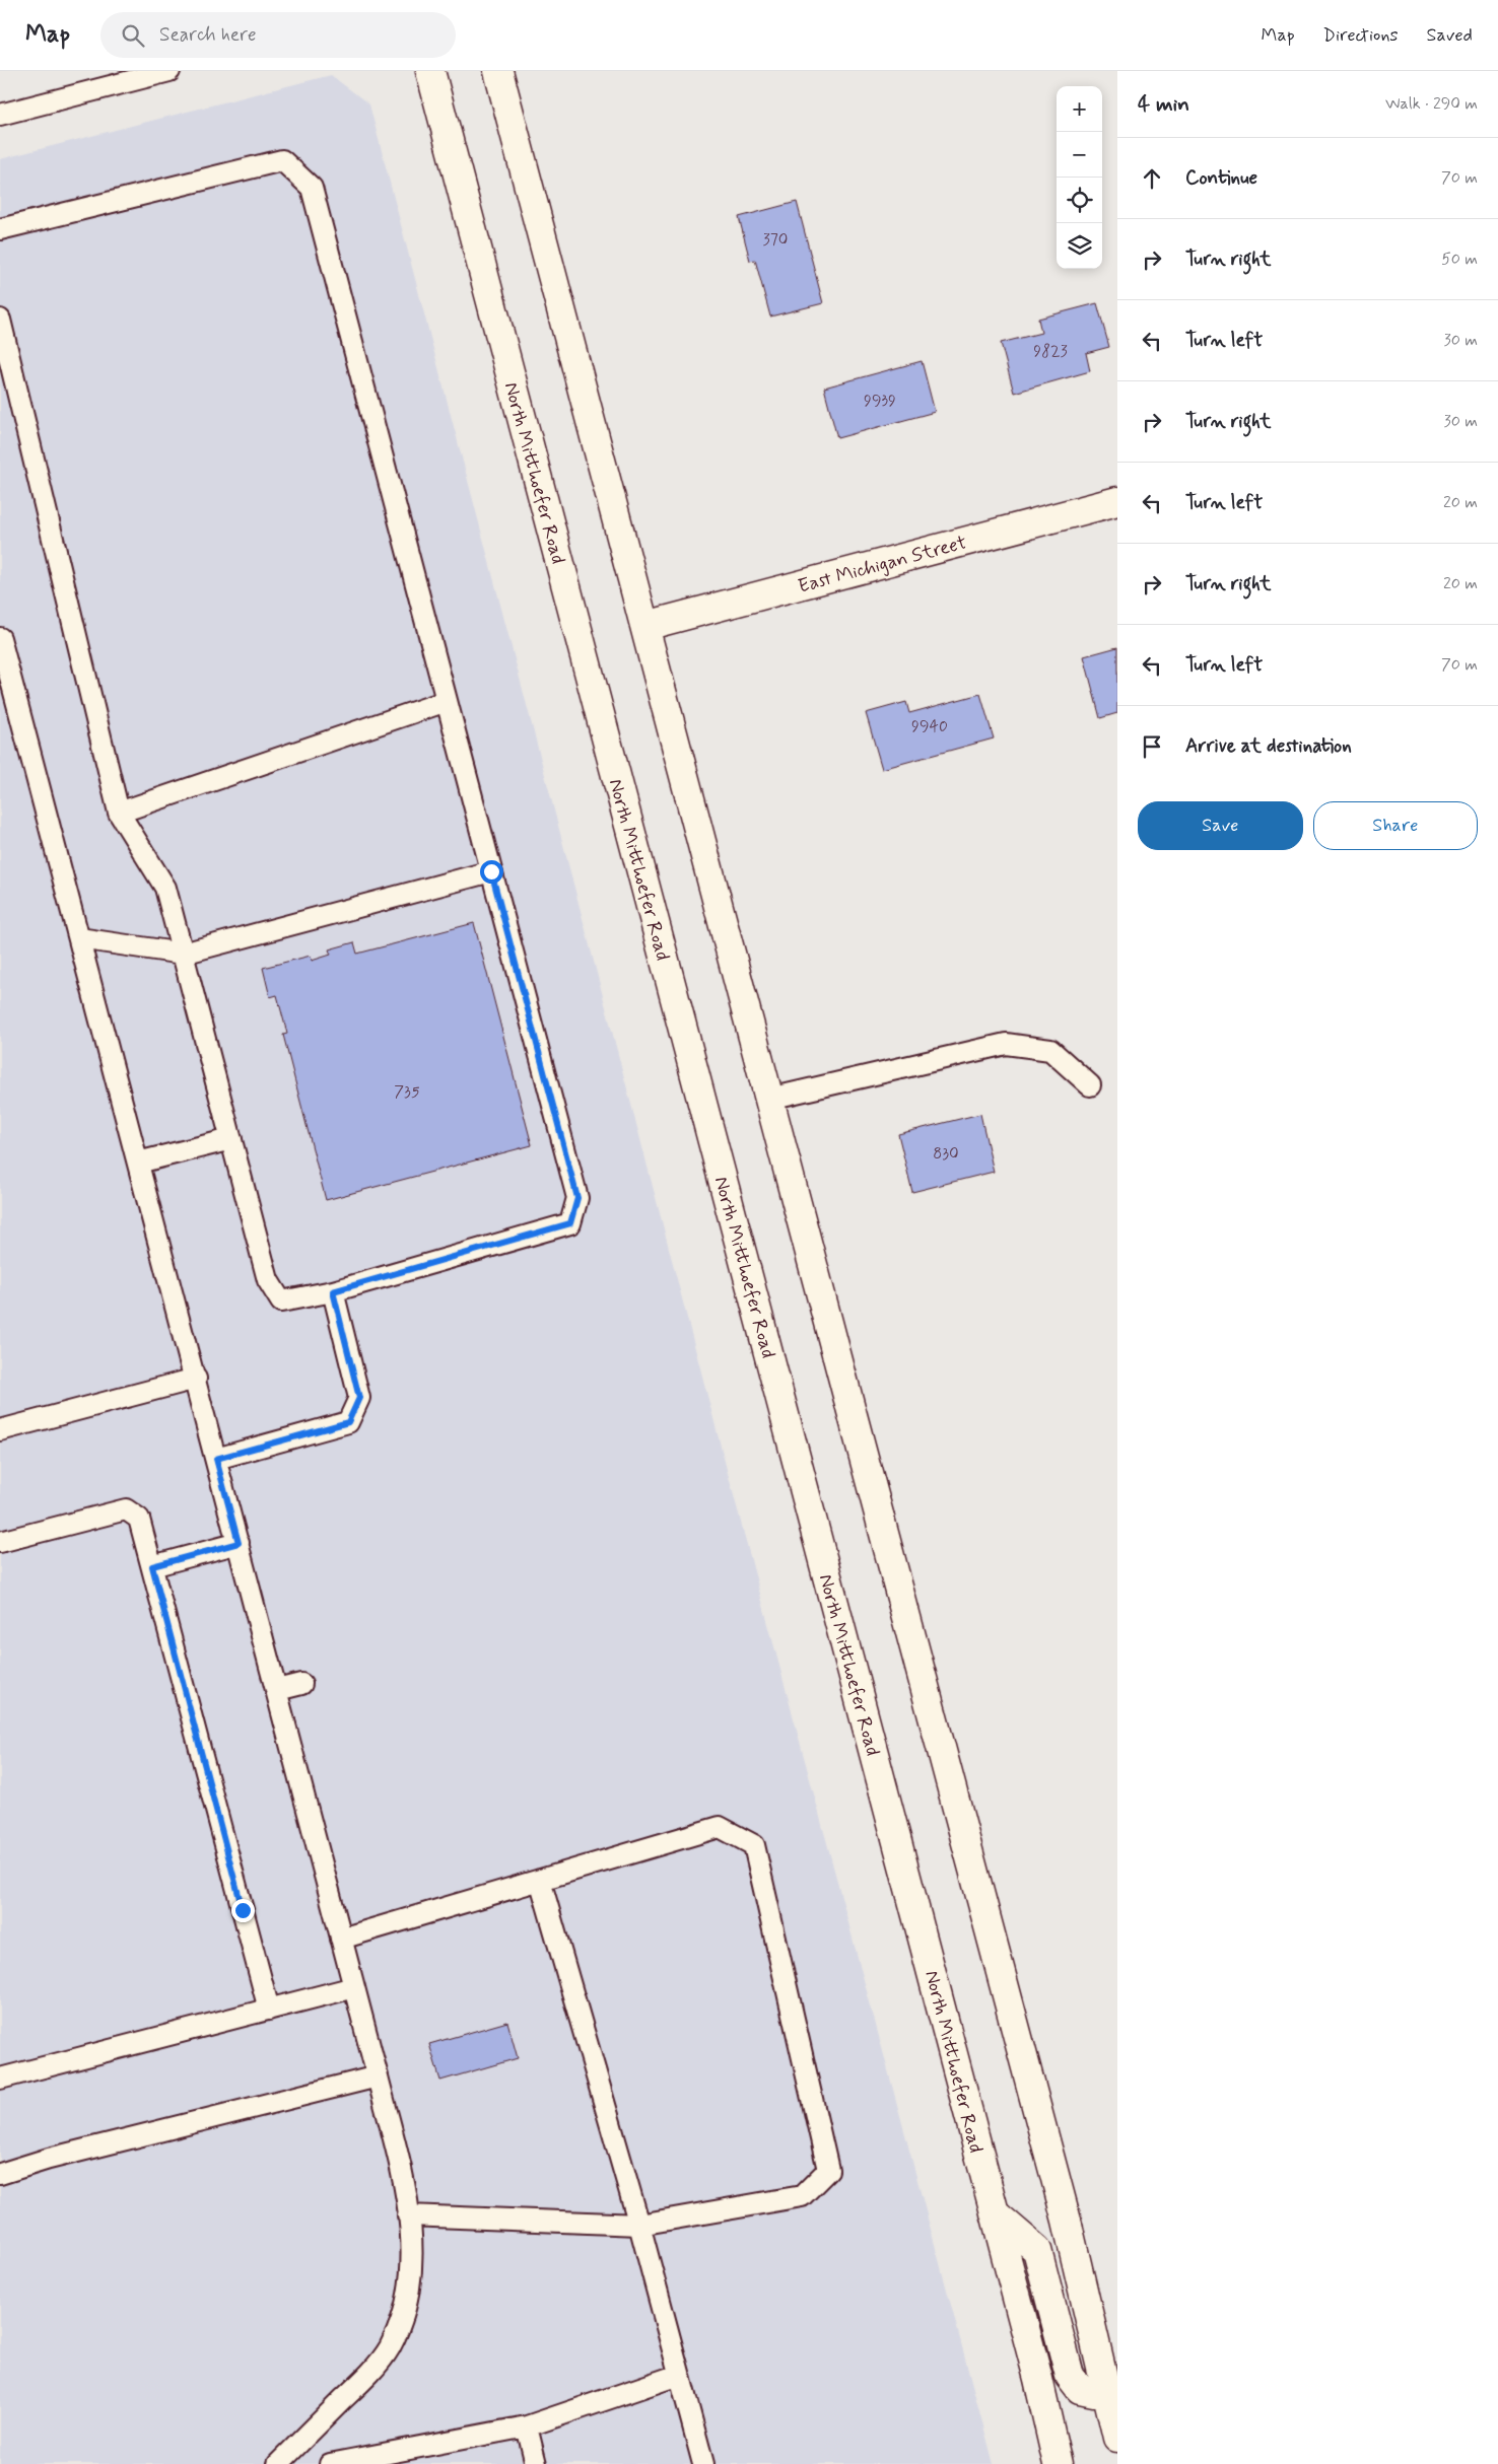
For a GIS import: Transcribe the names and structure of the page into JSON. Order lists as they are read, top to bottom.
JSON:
{
  "streets": {
    "main road": ["North Mitthoefer Road", "East Michigan Street"]
  },
  "house_numbers": [
    "370",
    "9823",
    "9939",
    "9940",
    "735",
    "830"
  ],
  "page": {
    "header": "Map",
    "search": "Search here",
    "nav": ["Map", "Directions", "Saved"],
    "heading": ["4 min", "Walk · 290 m"],
    "map_buttons": ["+", "−"],
    "list": [
      ["Continue", "70 m"],
      ["Turn right", "50 m"],
      ["Turn left", "30 m"],
      ["Turn right", "30 m"],
      ["Turn left", "20 m"],
      ["Turn right", "20 m"],
      ["Turn left", "70 m"],
      "Arrive at destination"
    ],
    "buttons": ["Save", "Share"]
  }
}
